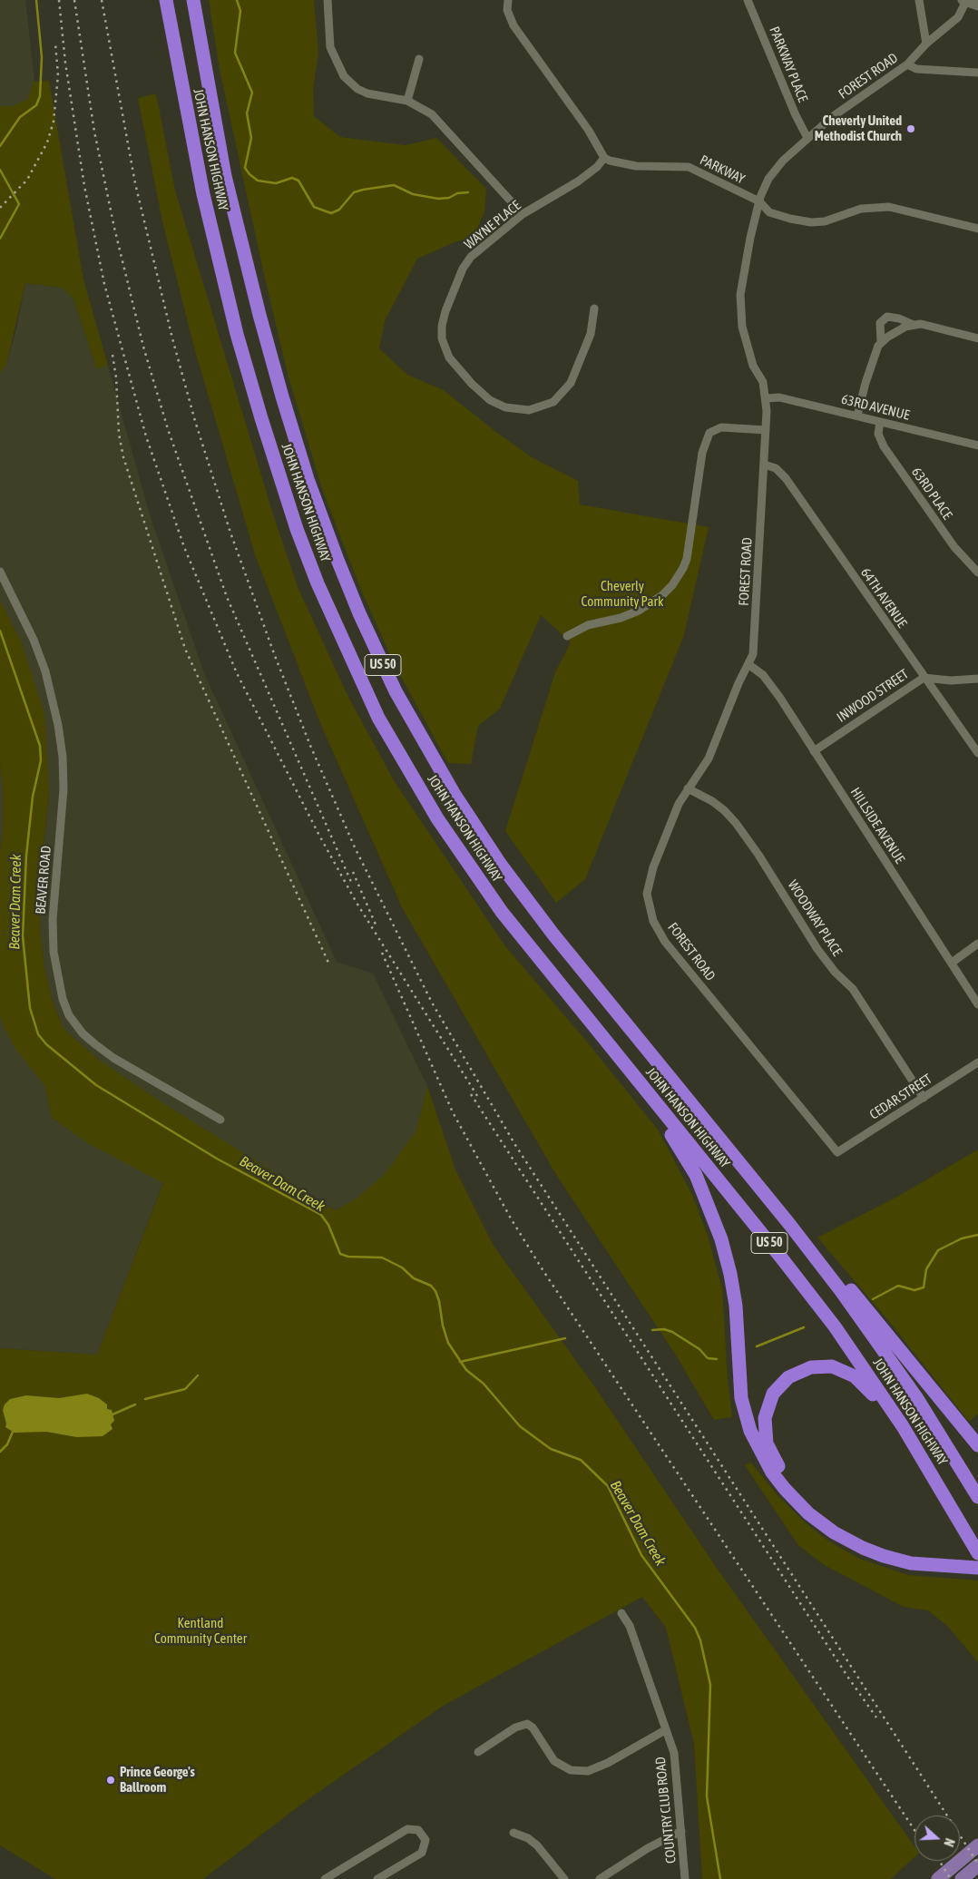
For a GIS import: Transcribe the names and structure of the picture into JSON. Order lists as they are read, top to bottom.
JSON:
{
  "streets": {
    "highway": ["JOHN HANSON HIGHWAY", "US 50"],
    "street": [
      "PARKWAY PLACE",
      "FOREST ROAD",
      "PARKWAY",
      "WAYNE PLACE",
      "63RD AVENUE",
      "63RD PLACE",
      "64TH AVENUE",
      "INWOOD STREET",
      "HILLSIDE AVENUE",
      "BEAVER ROAD",
      "WOODWAY PLACE",
      "CEDAR STREET",
      "COUNTRY CLUB ROAD"
    ]
  },
  "crossings": [
    ["PARKWAY PLACE", "FOREST ROAD"],
    ["FOREST ROAD", "PARKWAY"],
    ["FOREST ROAD", "63RD AVENUE"],
    ["FOREST ROAD", "64TH AVENUE"],
    ["FOREST ROAD", "HILLSIDE AVENUE"],
    ["FOREST ROAD", "WOODWAY PLACE"],
    ["FOREST ROAD", "CEDAR STREET"],
    ["PARKWAY", "WAYNE PLACE"],
    ["63RD AVENUE", "63RD PLACE"],
    ["64TH AVENUE", "INWOOD STREET"],
    ["INWOOD STREET", "HILLSIDE AVENUE"],
    ["WOODWAY PLACE", "CEDAR STREET"]
  ],
  "water": ["Beaver Dam Creek"],
  "parks": ["Cheverly Community Park", "Kentland Community Center"],
  "places": ["Cheverly United Methodist Church", "Prince George's Ballroom"],
  "north": "right"
}
